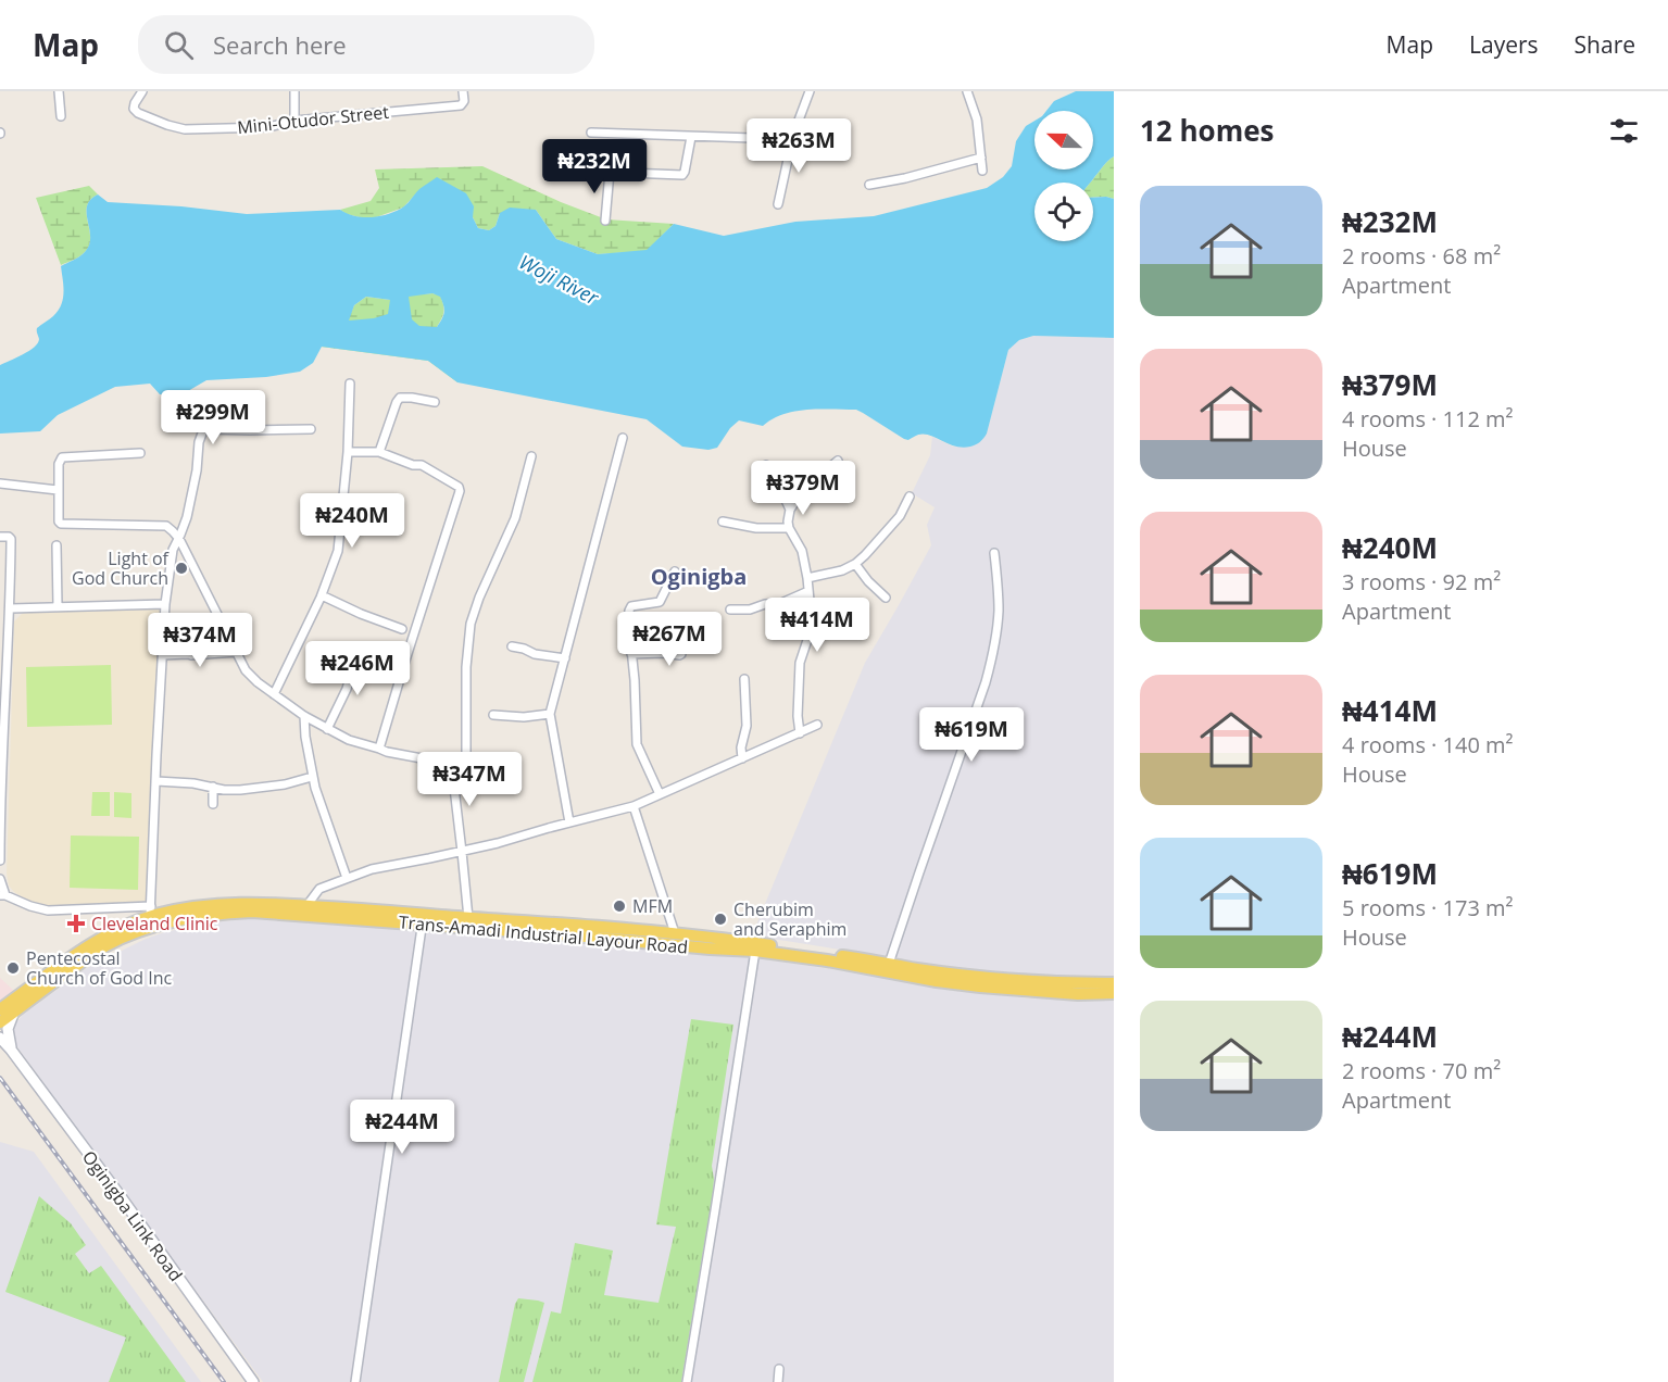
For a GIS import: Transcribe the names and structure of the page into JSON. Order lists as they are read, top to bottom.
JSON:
{
  "streets": {
    "main road": ["Trans-Amadi Industrial Layour Road"],
    "street": ["Mini-Otudor Street", "Oginigba Link Road"]
  },
  "districts": ["Oginigba"],
  "water": ["Woji River"],
  "places": {
    "other": [
      "Light of God Church",
      "MFM",
      "Cherubim and Seraphim",
      "Pentecostal Church of God Inc"
    ],
    "health": ["Cleveland Clinic"]
  },
  "north": "left",
  "page": {
    "header": "Map",
    "search": "Search here",
    "nav": ["Map", "Layers", "Share"],
    "heading": "12 homes",
    "price": [
      "₦263M",
      "₦232M",
      "₦299M",
      "₦379M",
      "₦240M",
      "₦414M",
      "₦267M",
      "₦374M",
      "₦246M",
      "₦619M",
      "₦347M",
      "₦244M"
    ],
    "list": [
      {
        "name": "₦232M",
        "note": "2 rooms · 68 m² · Apartment"
      },
      {
        "name": "₦379M",
        "note": "4 rooms · 112 m² · House"
      },
      {
        "name": "₦240M",
        "note": "3 rooms · 92 m² · Apartment"
      },
      {
        "name": "₦414M",
        "note": "4 rooms · 140 m² · House"
      },
      {
        "name": "₦619M",
        "note": "5 rooms · 173 m² · House"
      },
      {
        "name": "₦244M",
        "note": "2 rooms · 70 m² · Apartment"
      }
    ]
  }
}
